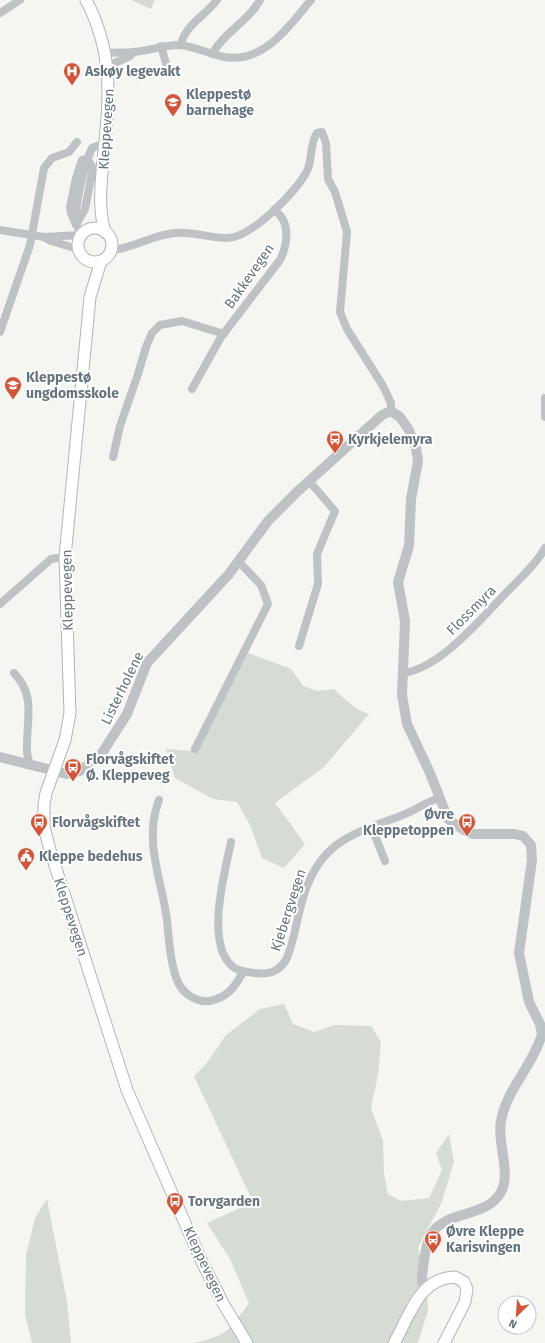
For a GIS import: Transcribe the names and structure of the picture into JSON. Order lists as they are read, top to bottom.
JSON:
{
  "streets": {
    "main road": ["Kleppevegen"],
    "street": [
      "Bakkevegen",
      "Flossmyra",
      "Listerholene",
      "Kjebergvegen"
    ]
  },
  "crossings": [
    ["Kleppevegen", "Listerholene"]
  ],
  "places": {
    "hospital": ["Askøy legevakt"],
    "school or university": ["Kleppestø barnehage", "Kleppestø ungdomsskole"],
    "bus stop": [
      "Kyrkjelemyra",
      "Florvågskiftet Ø. Kleppeveg",
      "Florvågskiftet",
      "Øvre Kleppetoppen",
      "Torvgarden",
      "Øvre Kleppe Karisvingen"
    ],
    "public building": ["Kleppe bedehus"]
  },
  "north": "bottom left"
}
